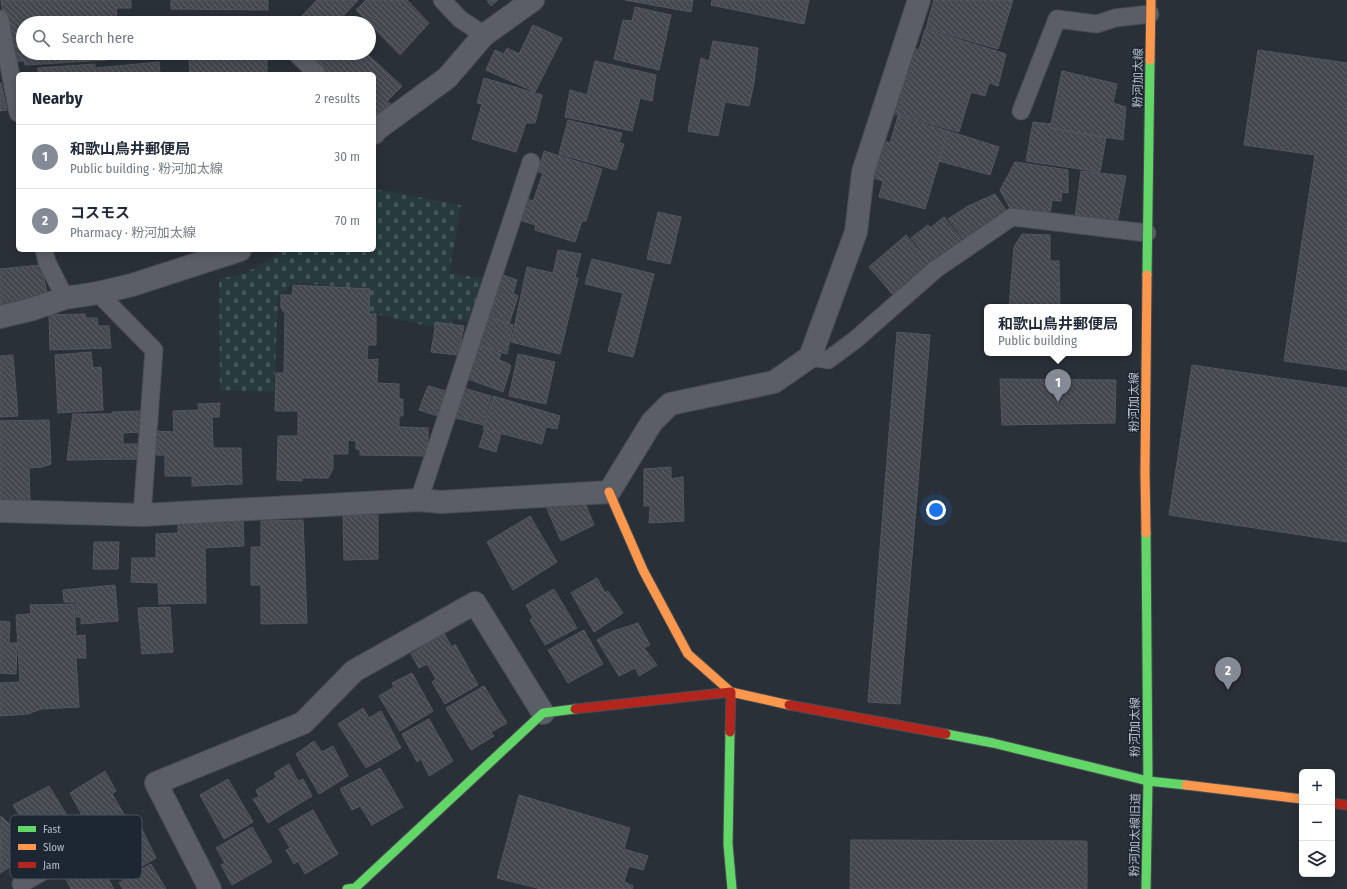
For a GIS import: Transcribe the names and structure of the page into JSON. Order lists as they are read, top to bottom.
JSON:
{
  "streets": {
    "street": ["粉河加太線", "粉河加太線旧道"]
  },
  "crossings": [
    ["粉河加太線", "粉河加太線旧道"]
  ],
  "legend": ["Fast", "Slow", "Jam"],
  "page": {
    "search": "Search here",
    "heading": ["Nearby", "2 results"],
    "list": [
      {
        "mark": "1",
        "name": "和歌山鳥井郵便局",
        "note": "Public building · 粉河加太線",
        "value": "30 m"
      },
      {
        "mark": "2",
        "name": "コスモス",
        "note": "Pharmacy · 粉河加太線",
        "value": "70 m"
      }
    ],
    "popup": ["和歌山鳥井郵便局", "Public building"],
    "pins": ["1", "2"],
    "map_buttons": ["+", "−"]
  }
}
